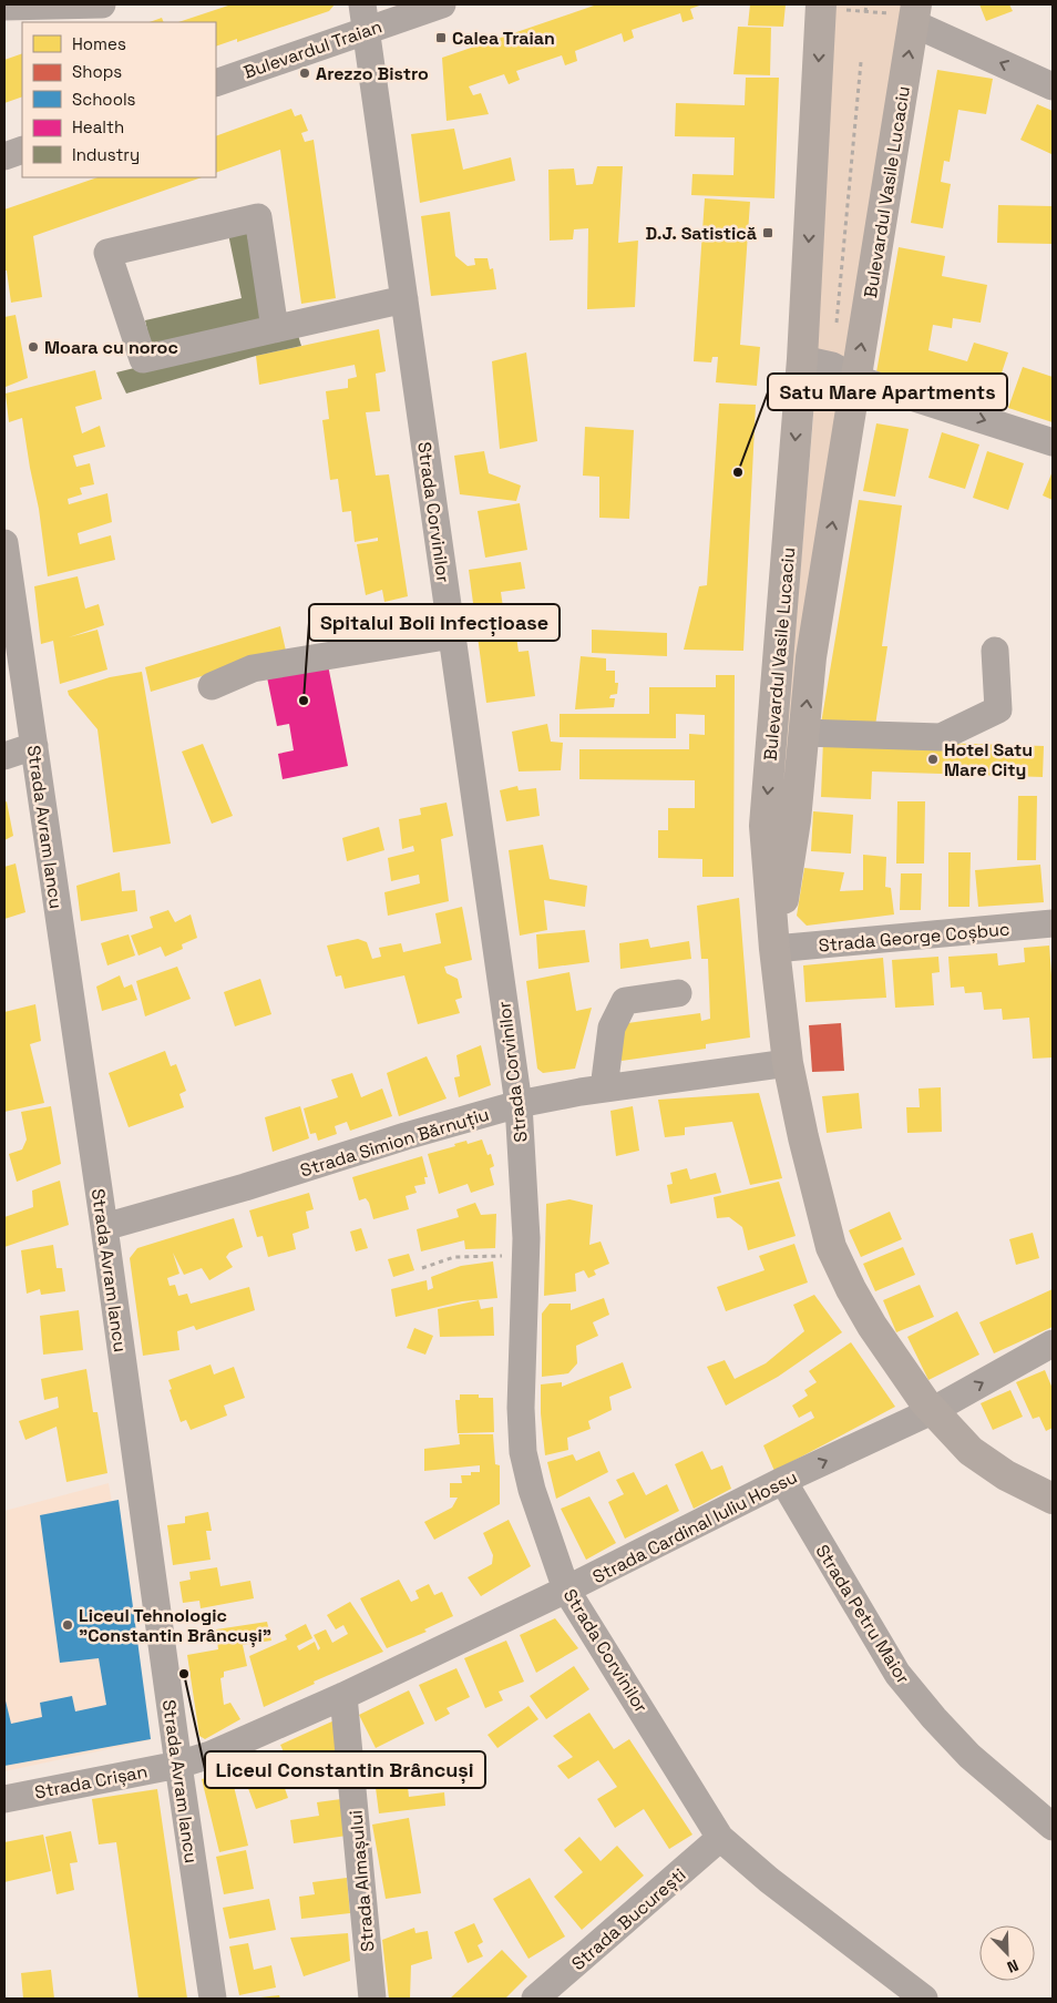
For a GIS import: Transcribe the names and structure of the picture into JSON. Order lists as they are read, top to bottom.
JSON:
{
  "streets": {
    "main road": ["Bulevardul Vasile Lucaciu"],
    "street": [
      "Bulevardul Traian",
      "Strada Corvinilor",
      "Strada Avram Iancu",
      "Strada George Coșbuc",
      "Strada Simion Bărnuțiu",
      "Strada Cardinal Iuliu Hossu",
      "Strada Petru Maior",
      "Strada Crișan",
      "Strada Almașului",
      "Strada București"
    ]
  },
  "crossings": [
    ["Bulevardul Traian", "Strada Corvinilor"],
    ["Bulevardul Vasile Lucaciu", "Strada George Coșbuc"],
    ["Bulevardul Vasile Lucaciu", "Strada Simion Bărnuțiu"],
    ["Bulevardul Vasile Lucaciu", "Strada Cardinal Iuliu Hossu"],
    ["Strada Corvinilor", "Strada Simion Bărnuțiu"],
    ["Strada Corvinilor", "Strada Cardinal Iuliu Hossu"],
    ["Strada Corvinilor", "Strada București"],
    ["Strada Avram Iancu", "Strada Simion Bărnuțiu"],
    ["Strada Avram Iancu", "Strada Cardinal Iuliu Hossu"],
    ["Strada Avram Iancu", "Strada Crișan"],
    ["Strada Cardinal Iuliu Hossu", "Strada Petru Maior"],
    ["Strada Cardinal Iuliu Hossu", "Strada Crișan"],
    ["Strada Cardinal Iuliu Hossu", "Strada Almașului"]
  ],
  "places": {
    "transit": ["Calea Traian", "D.J. Satistică"],
    "other": [
      "Arezzo Bistro",
      "Moara cu noroc",
      "Satu Mare Apartments",
      "Spitalul Boli Infecțioase",
      "Hotel Satu Mare City",
      "Liceul Tehnologic \"Constantin Brâncuși\"",
      "Liceul Constantin Brâncuși"
    ]
  },
  "legend": [
    "Homes",
    "Shops",
    "Schools",
    "Health",
    "Industry"
  ],
  "north": "bottom right"
}
